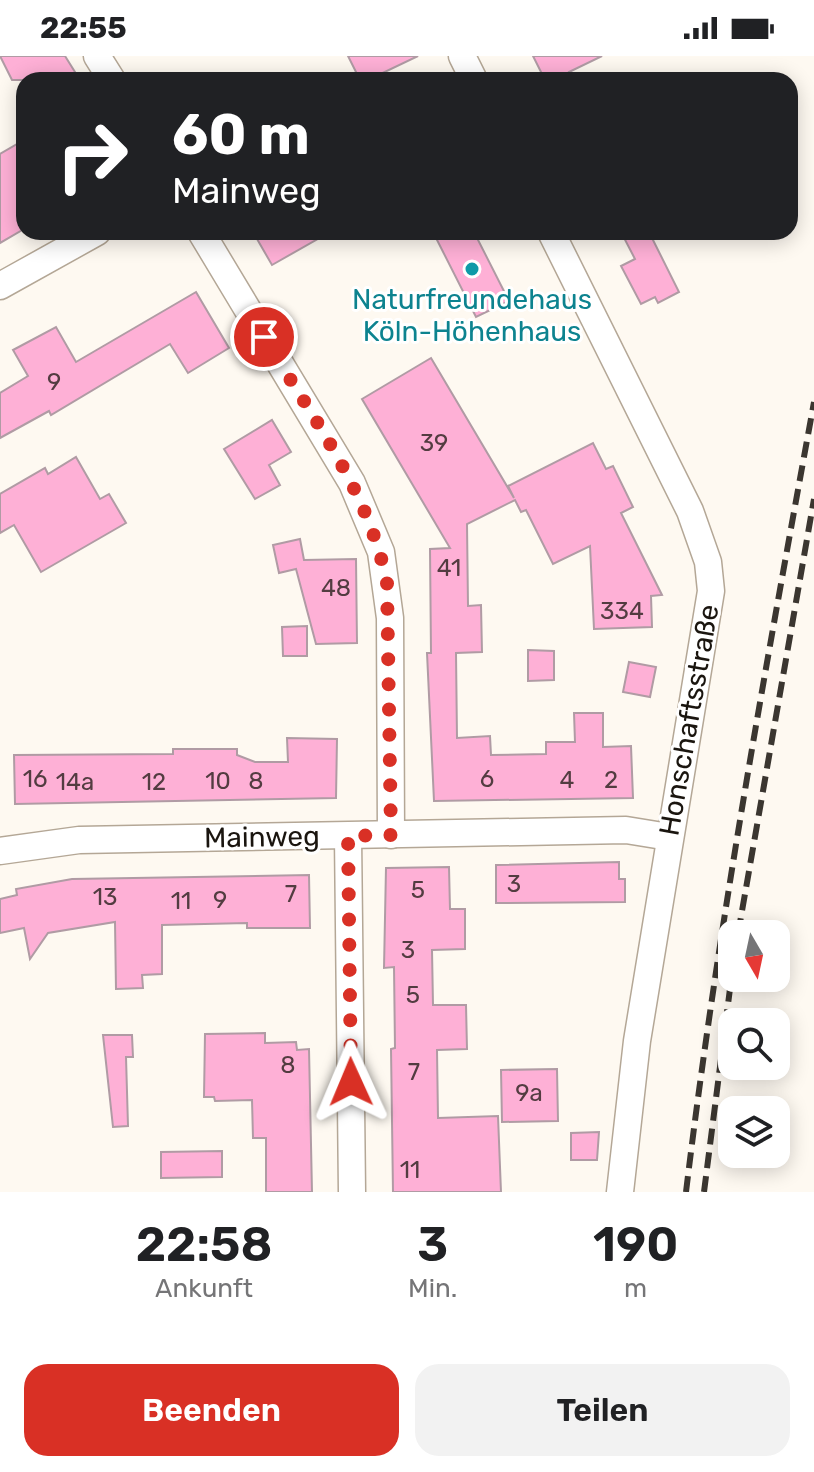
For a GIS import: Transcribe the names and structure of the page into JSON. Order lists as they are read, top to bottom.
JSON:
{
  "streets": {
    "street": ["Honschaftsstraße", "Mainweg"]
  },
  "crossings": [
    ["Honschaftsstraße", "Mainweg"]
  ],
  "places": ["Naturfreundehaus Köln-Höhenhaus"],
  "house_numbers": [
    "9",
    "39",
    "41",
    "48",
    "334",
    "16",
    "6",
    "4",
    "2",
    "10",
    "8",
    "14a",
    "12",
    "3",
    "5",
    "7",
    "13",
    "9",
    "11",
    "3",
    "5",
    "8",
    "7",
    "9a",
    "11"
  ],
  "north": "bottom",
  "page": {
    "status": "22:55",
    "turn": ["60 m", "Mainweg"],
    "eta": [
      "22:58",
      "Ankunft",
      "3",
      "Min.",
      "190",
      "m"
    ],
    "buttons": ["Beenden", "Teilen"]
  }
}
